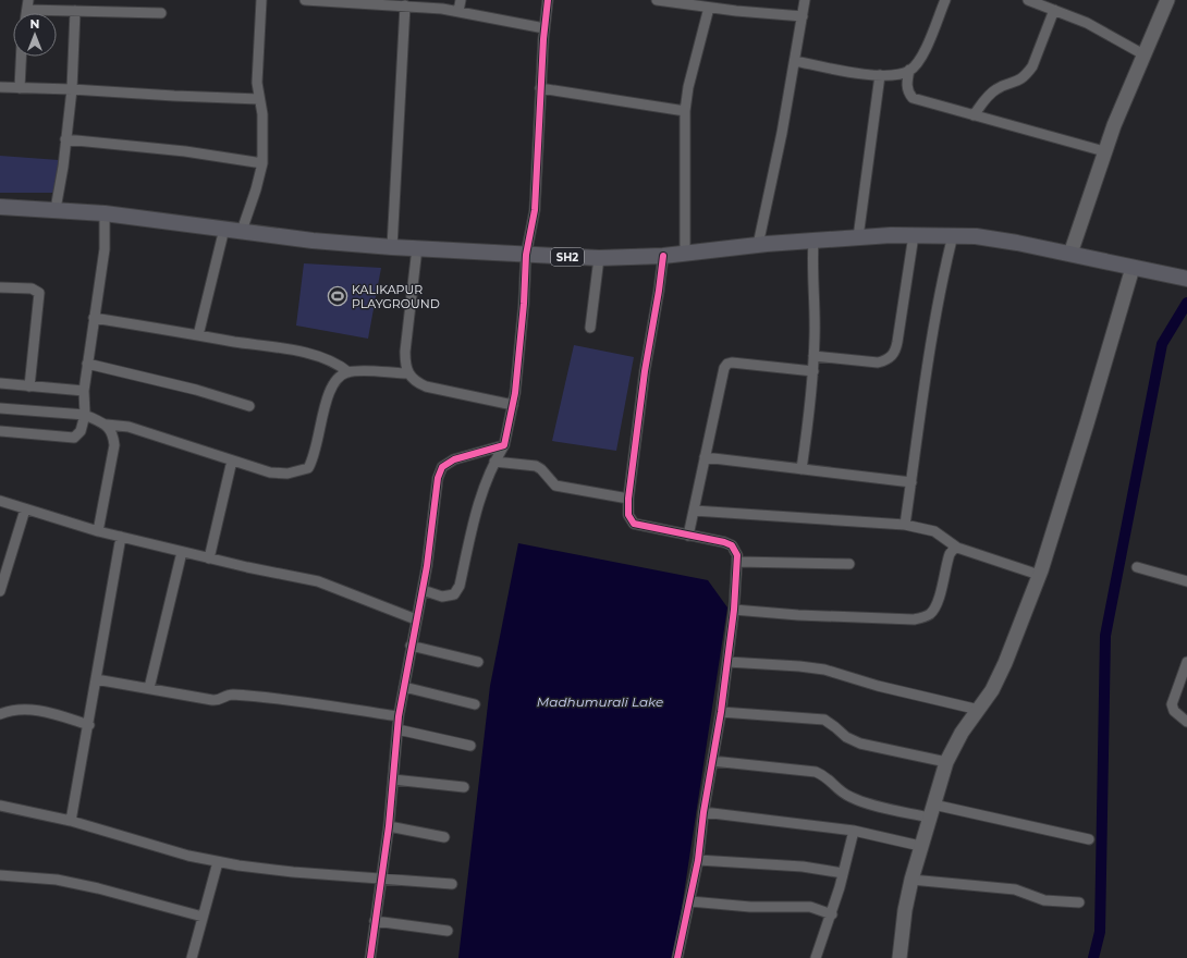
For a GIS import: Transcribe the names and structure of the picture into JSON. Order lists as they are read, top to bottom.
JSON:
{
  "streets": {
    "main road": ["SH2"]
  },
  "water": ["Madhumurali Lake"],
  "places": {
    "sports": ["KALIKAPUR PLAYGROUND"]
  },
  "north": "top"
}
